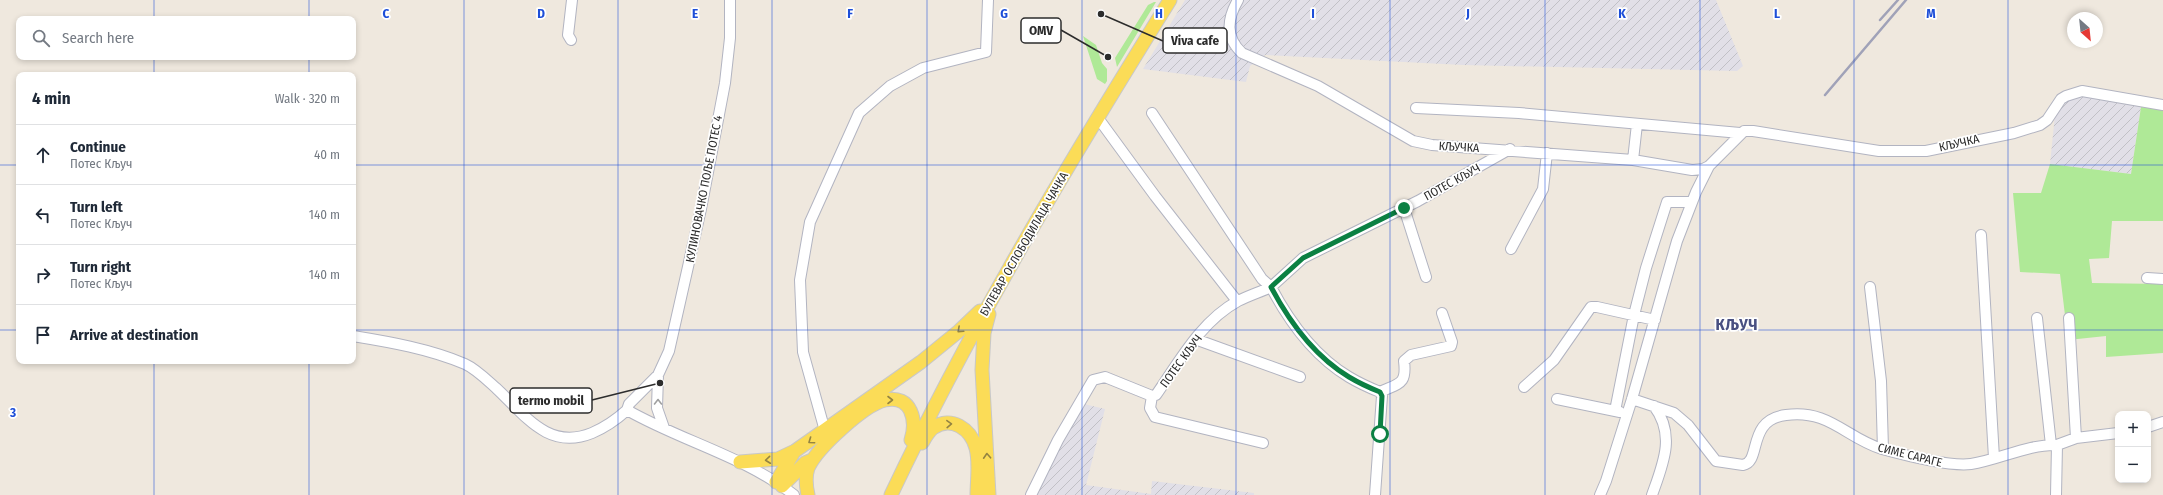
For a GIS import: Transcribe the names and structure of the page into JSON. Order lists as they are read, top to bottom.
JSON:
{
  "streets": {
    "main road": ["БУЛЕВАР ОСЛОБОДИЛАЦА ЧАЧКА"],
    "street": [
      "КЉУЧКА",
      "ПОТЕС КЉУЧ",
      "КУЛИНОВАЧКО ПОЉЕ ПОТЕС 4",
      "СИМЕ САРАГЕ"
    ]
  },
  "crossings": [
    ["КЉУЧКА", "ПОТЕС КЉУЧ"]
  ],
  "districts": ["КЉУЧ"],
  "places": ["Viva cafe", "OMV", "termo mobil"],
  "north": "bottom right",
  "page": {
    "search": "Search here",
    "heading": ["4 min", "Walk · 320 m"],
    "list": [
      ["Continue", "Потес Кључ", "40 m"],
      ["Turn left", "Потес Кључ", "140 m"],
      ["Turn right", "Потес Кључ", "140 m"],
      "Arrive at destination"
    ],
    "map_buttons": ["+", "−"]
  },
  "grid": {
    "columns": [
      "C",
      "D",
      "E",
      "F",
      "G",
      "H",
      "I",
      "J",
      "K",
      "L",
      "M"
    ],
    "rows": ["3"]
  }
}
